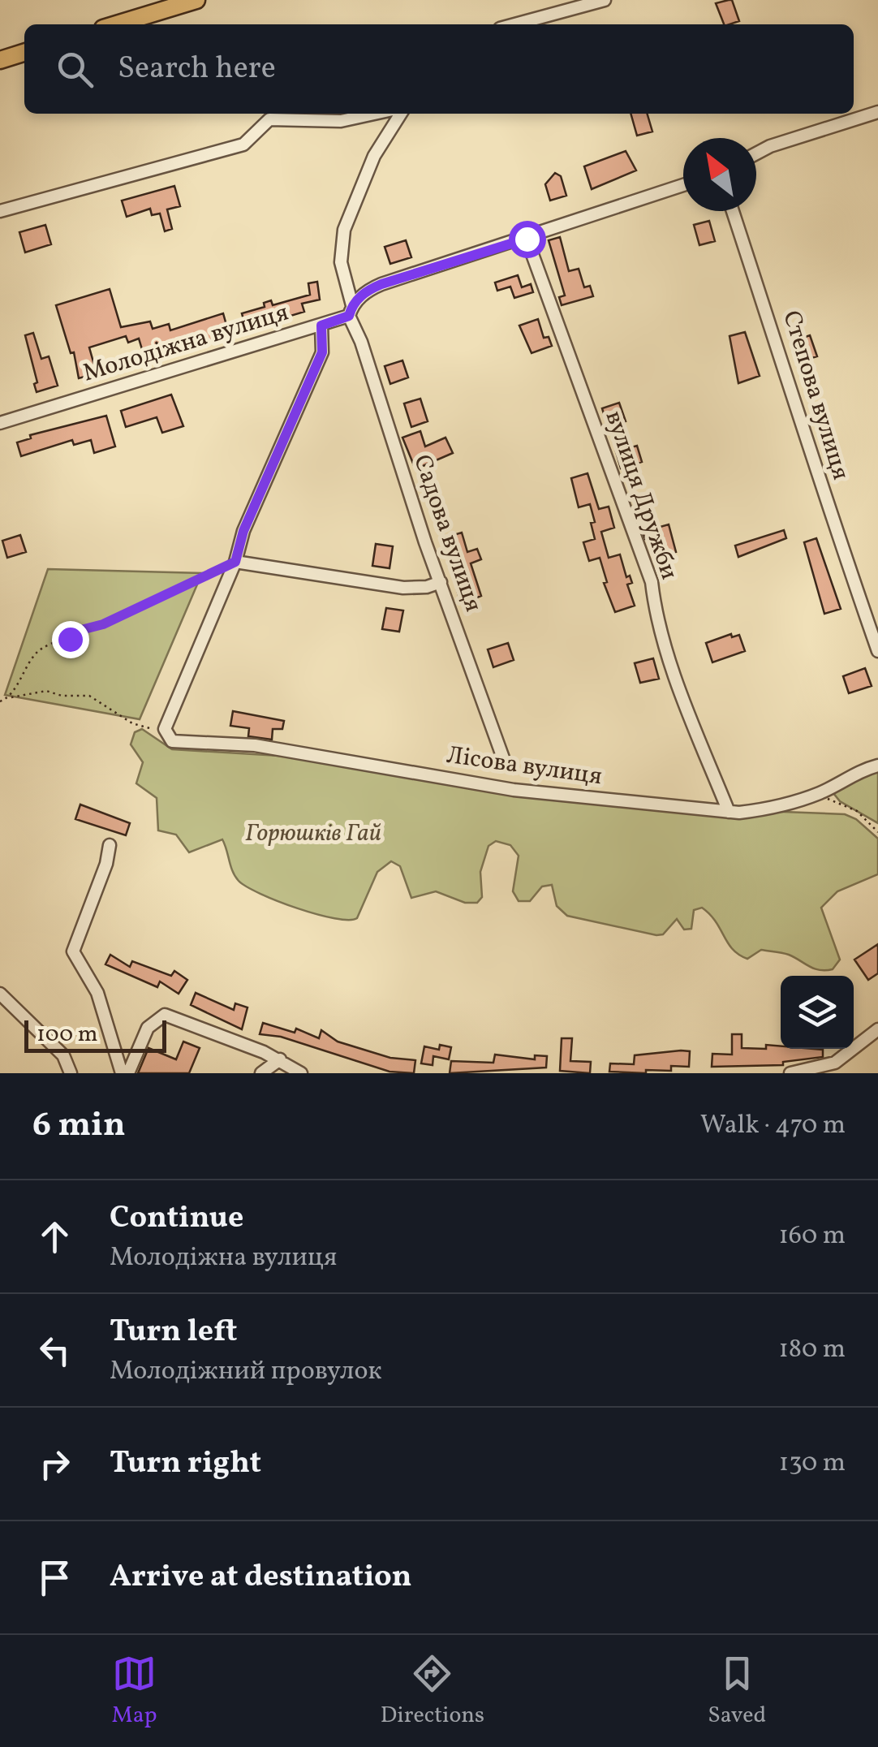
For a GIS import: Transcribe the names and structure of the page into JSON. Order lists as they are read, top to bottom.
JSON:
{
  "streets": {
    "street": [
      "Молодіжна вулиця",
      "Степова вулиця",
      "вулиця Дружби",
      "Садова вулиця",
      "Лісова вулиця"
    ]
  },
  "crossings": [
    ["Молодіжна вулиця", "вулиця Дружби"],
    ["Молодіжна вулиця", "Садова вулиця"],
    ["вулиця Дружби", "Лісова вулиця"]
  ],
  "parks": ["Горюшків Гай"],
  "scale_bar": "100 m",
  "north": "top left",
  "page": {
    "search": "Search here",
    "scale": "100 m",
    "heading": ["6 min", "Walk · 470 m"],
    "list": [
      ["Continue", "Молодіжна вулиця", "160 m"],
      ["Turn left", "Молодіжний провулок", "180 m"],
      ["Turn right", "130 m"],
      "Arrive at destination"
    ],
    "nav": ["Map", "Directions", "Saved"]
  }
}
